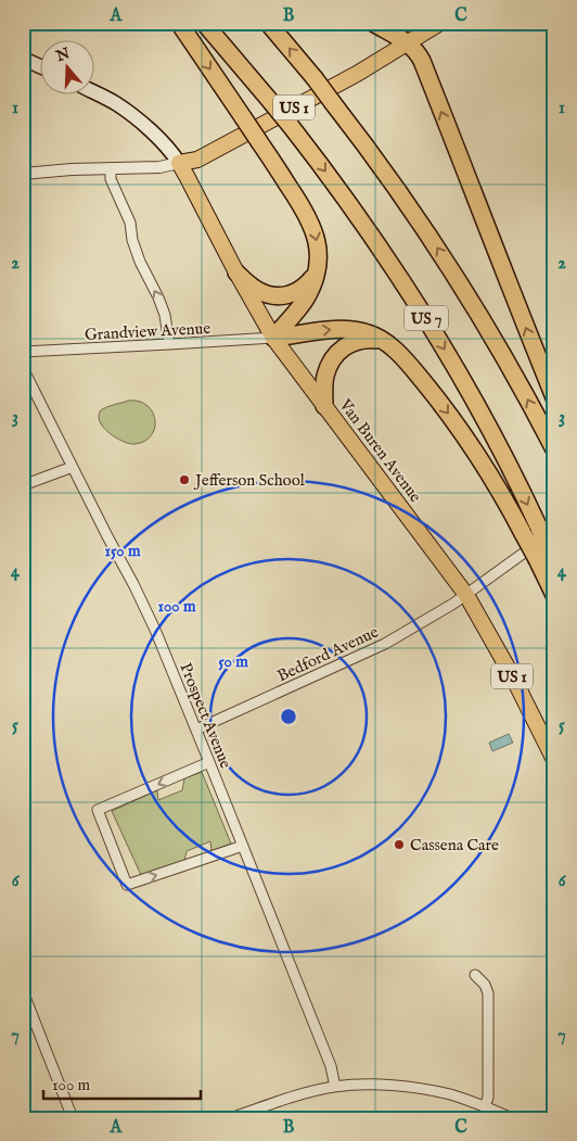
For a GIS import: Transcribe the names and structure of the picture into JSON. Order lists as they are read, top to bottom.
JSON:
{
  "streets": {
    "highway": ["US 7"],
    "main road": ["US 1", "Van Buren Avenue"],
    "street": ["Grandview Avenue", "Bedford Avenue", "Prospect Avenue"]
  },
  "crossings": [
    ["US 1", "Van Buren Avenue"],
    ["Grandview Avenue", "Van Buren Avenue"],
    ["Van Buren Avenue", "Bedford Avenue"],
    ["Bedford Avenue", "Prospect Avenue"]
  ],
  "places": ["Jefferson School", "Cassena Care"],
  "scale_bar": "100 m",
  "north": "top",
  "grid": {
    "columns": ["A", "B", "C"],
    "rows": [
      "1",
      "2",
      "3",
      "4",
      "5",
      "6",
      "7"
    ]
  },
  "rings": ["150 m", "100 m", "50 m"]
}
